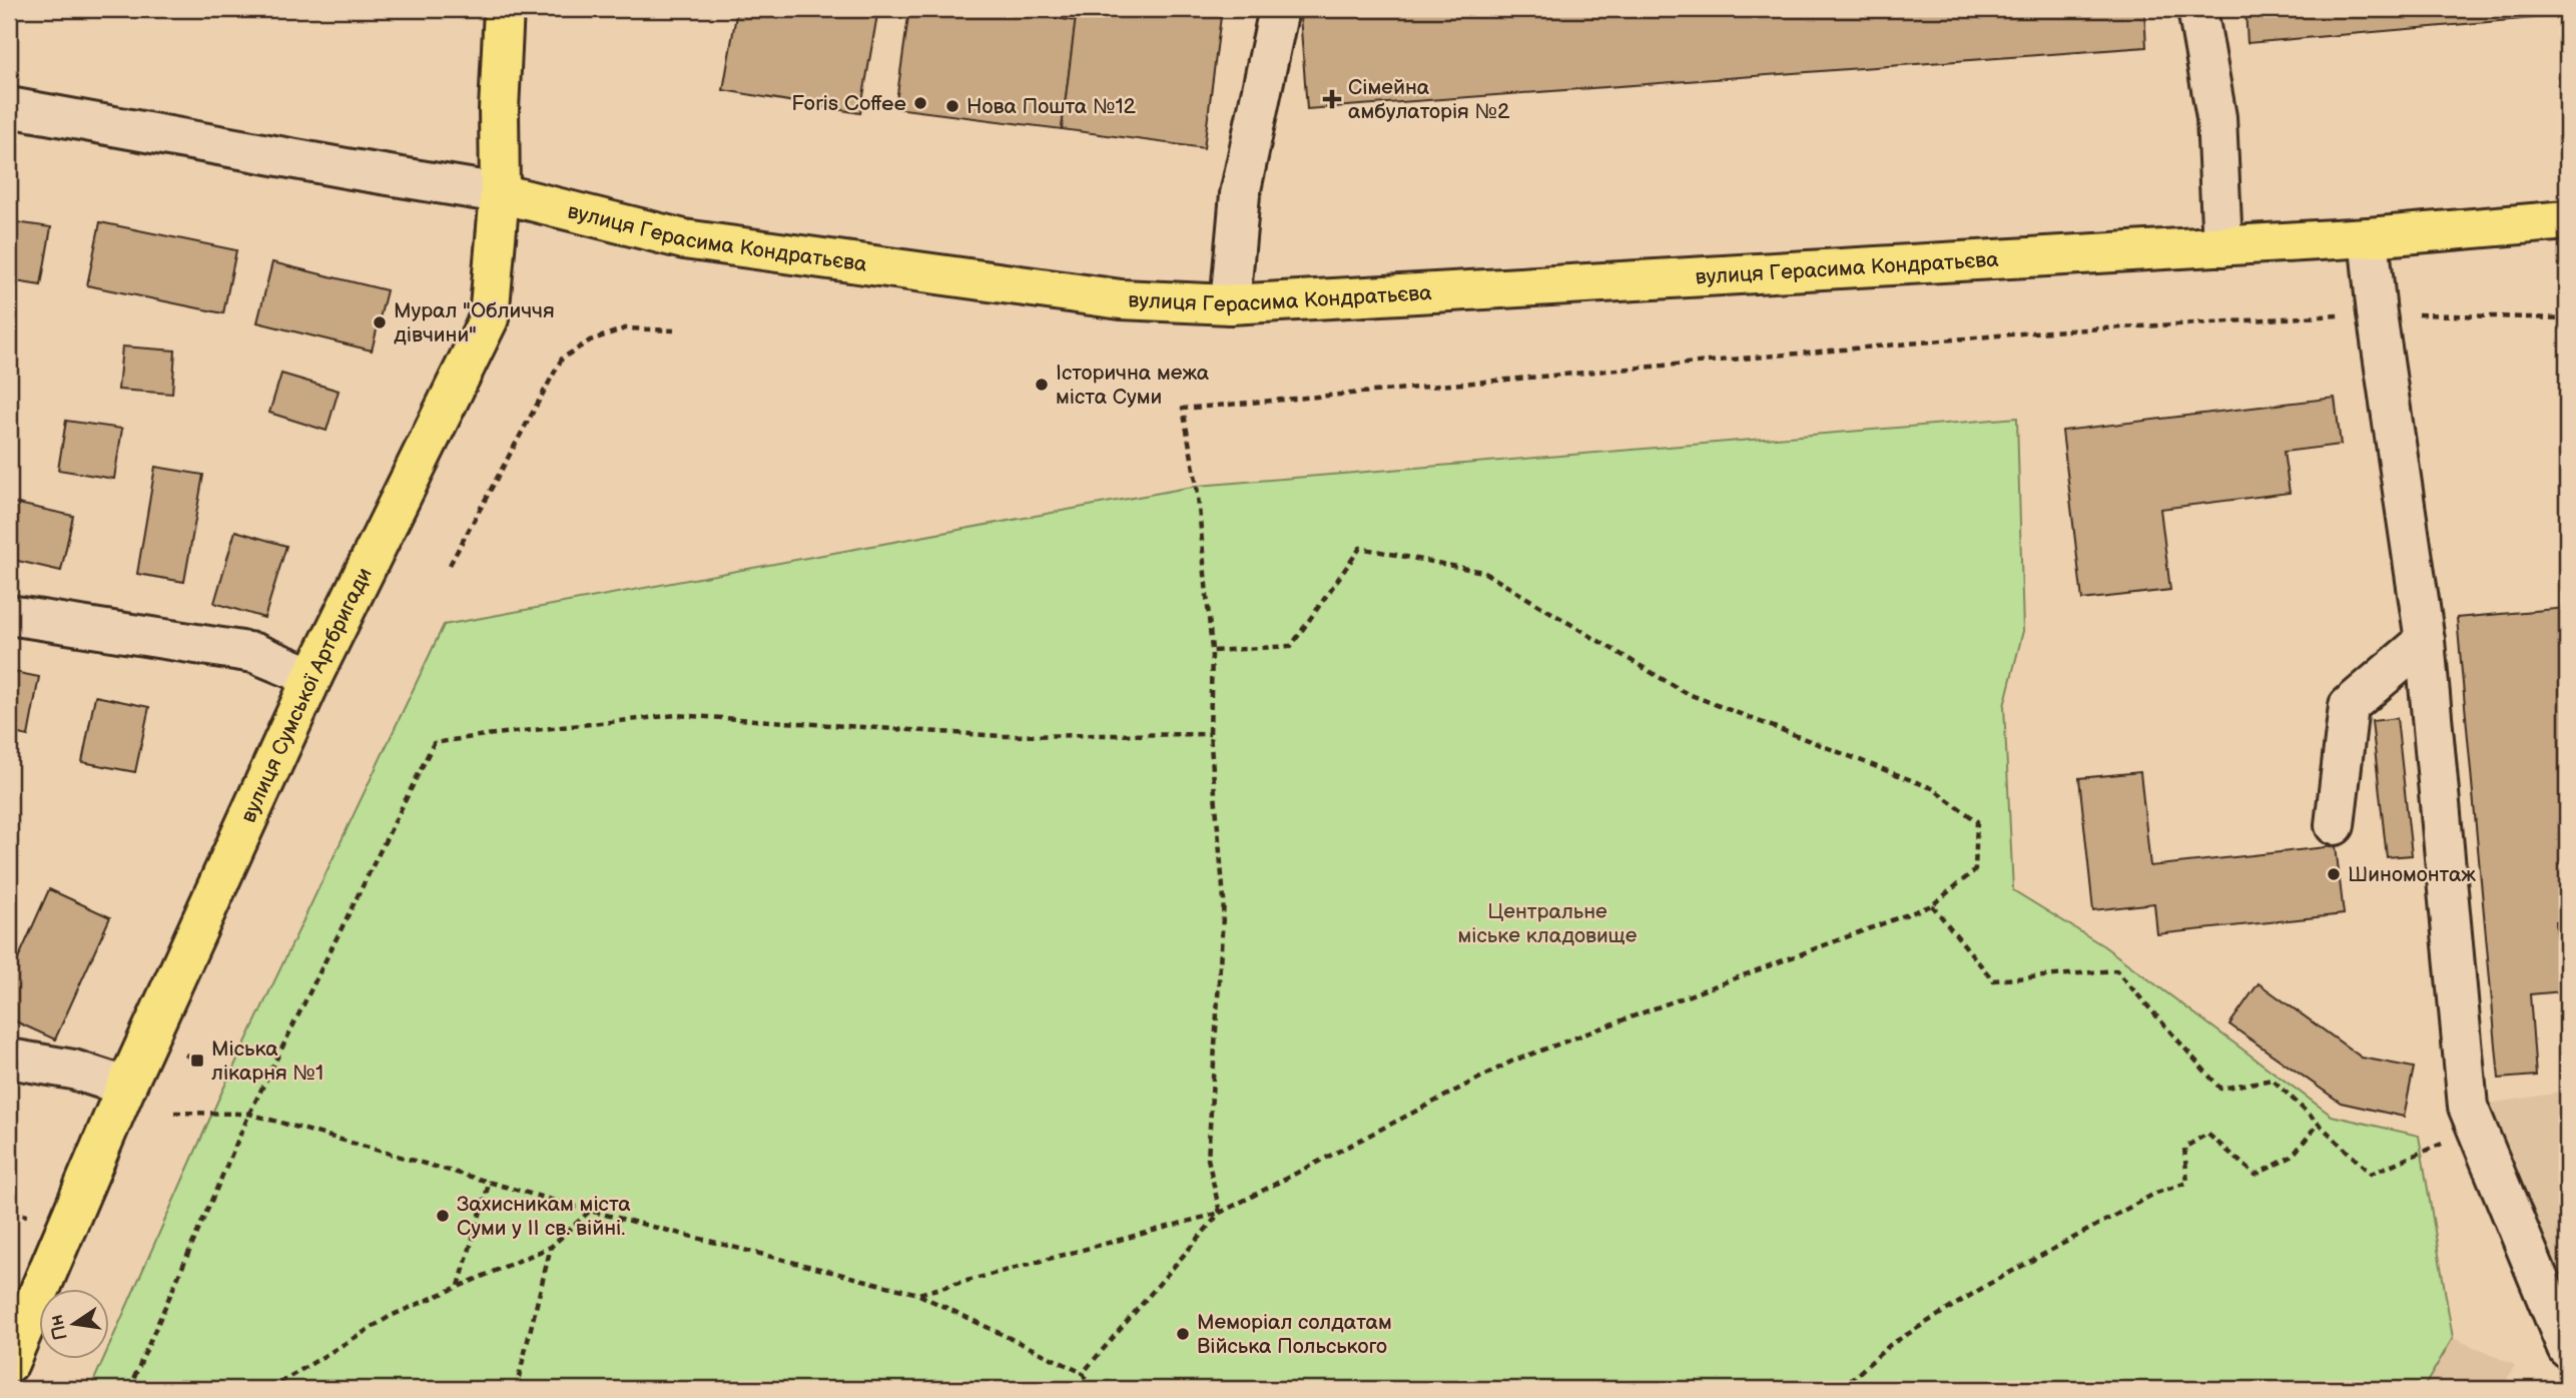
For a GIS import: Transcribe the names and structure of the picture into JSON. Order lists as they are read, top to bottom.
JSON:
{
  "streets": {
    "main road": ["вулиця Герасима Кондратьєва", "вулиця Сумської Артбригади"]
  },
  "crossings": [
    ["вулиця Герасима Кондратьєва", "вулиця Сумської Артбригади"]
  ],
  "parks": ["Центральне міське кладовище"],
  "places": {
    "health": ["Сімейна амбулаторія №2"],
    "other": [
      "Foris Coffee",
      "Нова Пошта №12",
      "Мурал \"Обличчя дівчини\"",
      "Історична межа міста Суми",
      "Шиномонтаж",
      "Захисникам міста Суми у ІІ св. війні.",
      "Меморіал солдатам Війська Польського"
    ],
    "transit": ["Міська лікарня №1"]
  },
  "north": "left"
}
